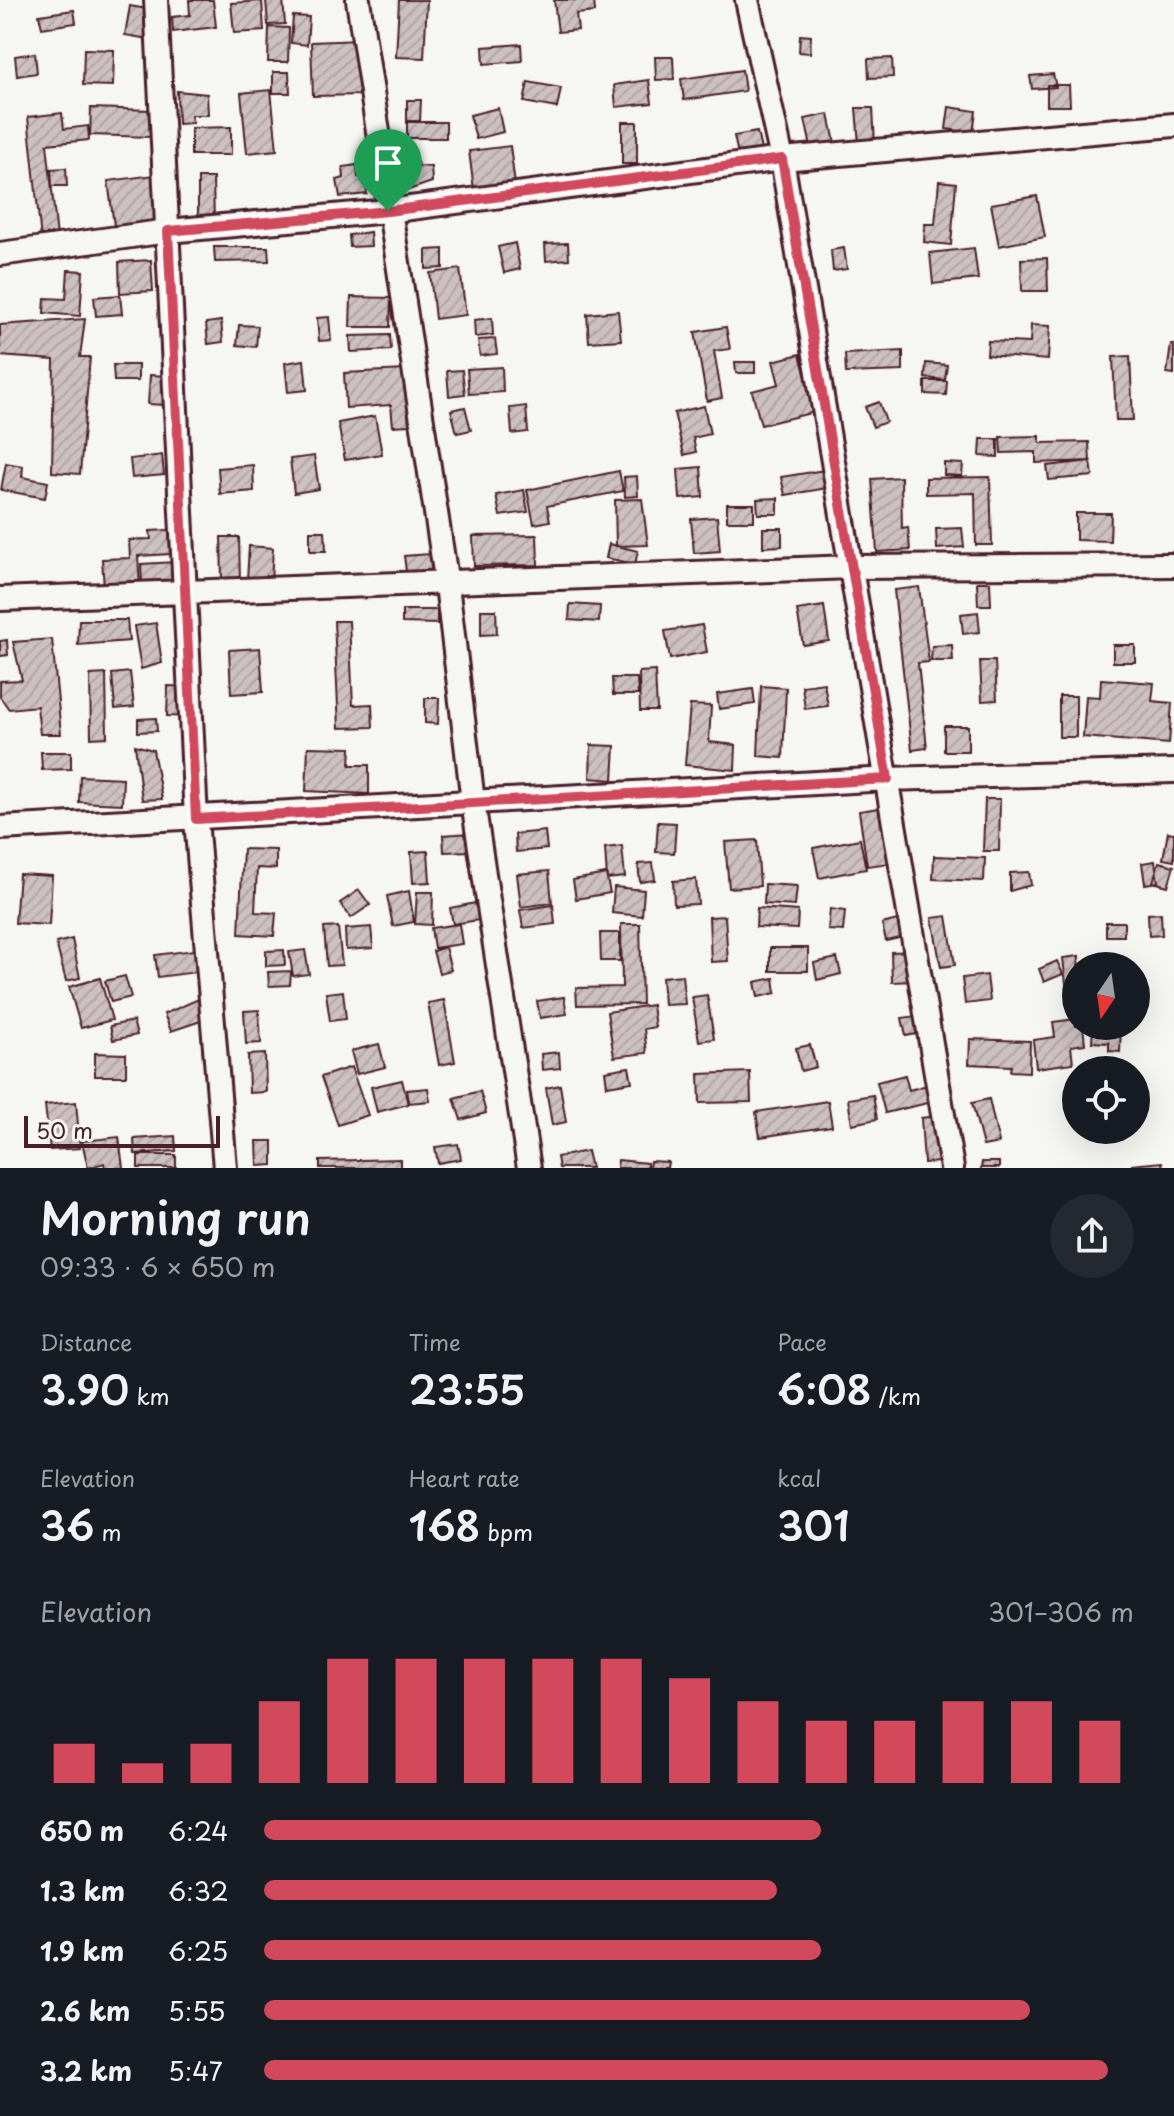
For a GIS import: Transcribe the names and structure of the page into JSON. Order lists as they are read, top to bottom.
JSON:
{
  "scale_bar": "50 m",
  "north": "bottom",
  "page": {
    "scale": "50 m",
    "heading": ["Morning run", "09:33 · 6 × 650 m"],
    "stats": [
      ["Distance", "3.90 km"],
      ["Time", "23:55"],
      ["Pace", "6:08 /km"],
      ["Elevation", "36 m"],
      ["Heart rate", "168 bpm"],
      ["kcal", "301"]
    ],
    "chart": ["Elevation", "301–306 m"],
    "list": [
      {
        "name": "650 m",
        "note": "6:24"
      },
      {
        "name": "1.3 km",
        "note": "6:32"
      },
      {
        "name": "1.9 km",
        "note": "6:25"
      },
      {
        "name": "2.6 km",
        "note": "5:55"
      },
      {
        "name": "3.2 km",
        "note": "5:47"
      }
    ]
  }
}
